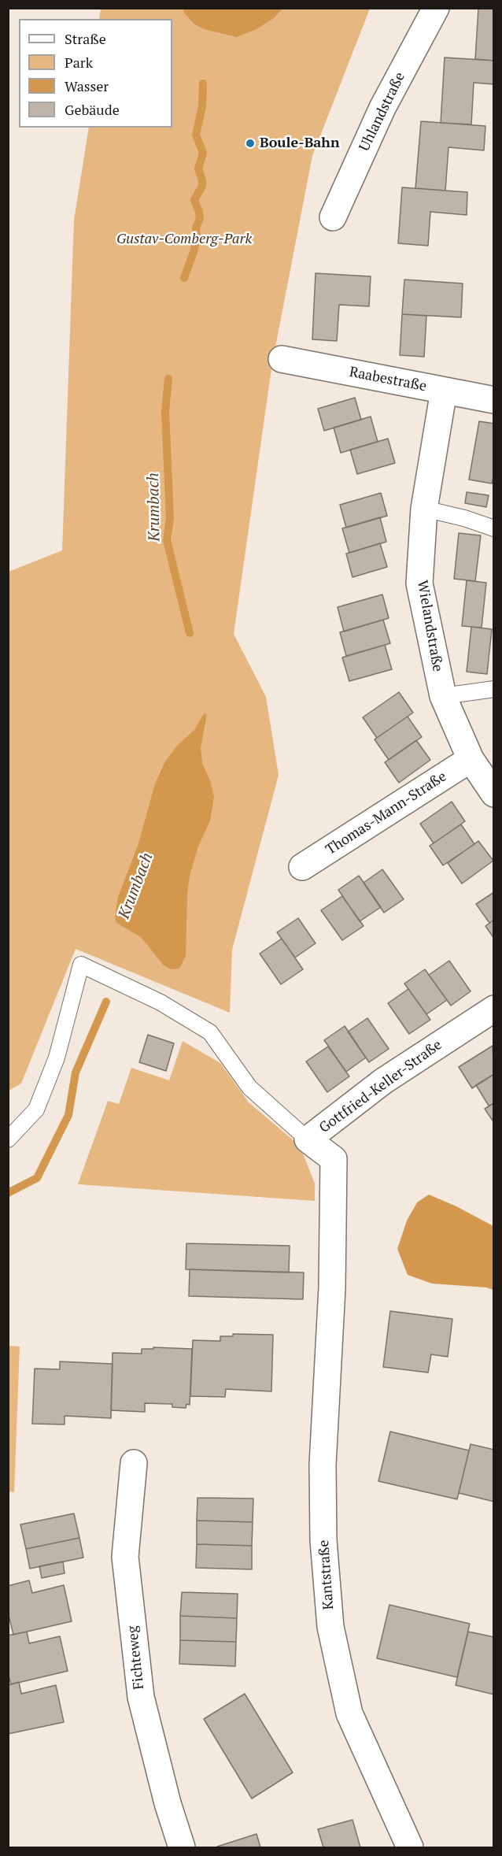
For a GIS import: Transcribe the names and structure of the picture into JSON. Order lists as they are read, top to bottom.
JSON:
{
  "streets": {
    "street": [
      "Uhlandstraße",
      "Raabestraße",
      "Wielandstraße",
      "Thomas-Mann-Straße",
      "Gottfried-Keller-Straße",
      "Kantstraße",
      "Fichteweg"
    ]
  },
  "crossings": [
    ["Raabestraße", "Wielandstraße"],
    ["Wielandstraße", "Thomas-Mann-Straße"],
    ["Gottfried-Keller-Straße", "Kantstraße"]
  ],
  "water": ["Krumbach"],
  "parks": ["Gustav-Comberg-Park"],
  "places": ["Boule-Bahn"],
  "legend": [
    "Straße",
    "Park",
    "Wasser",
    "Gebäude"
  ]
}
